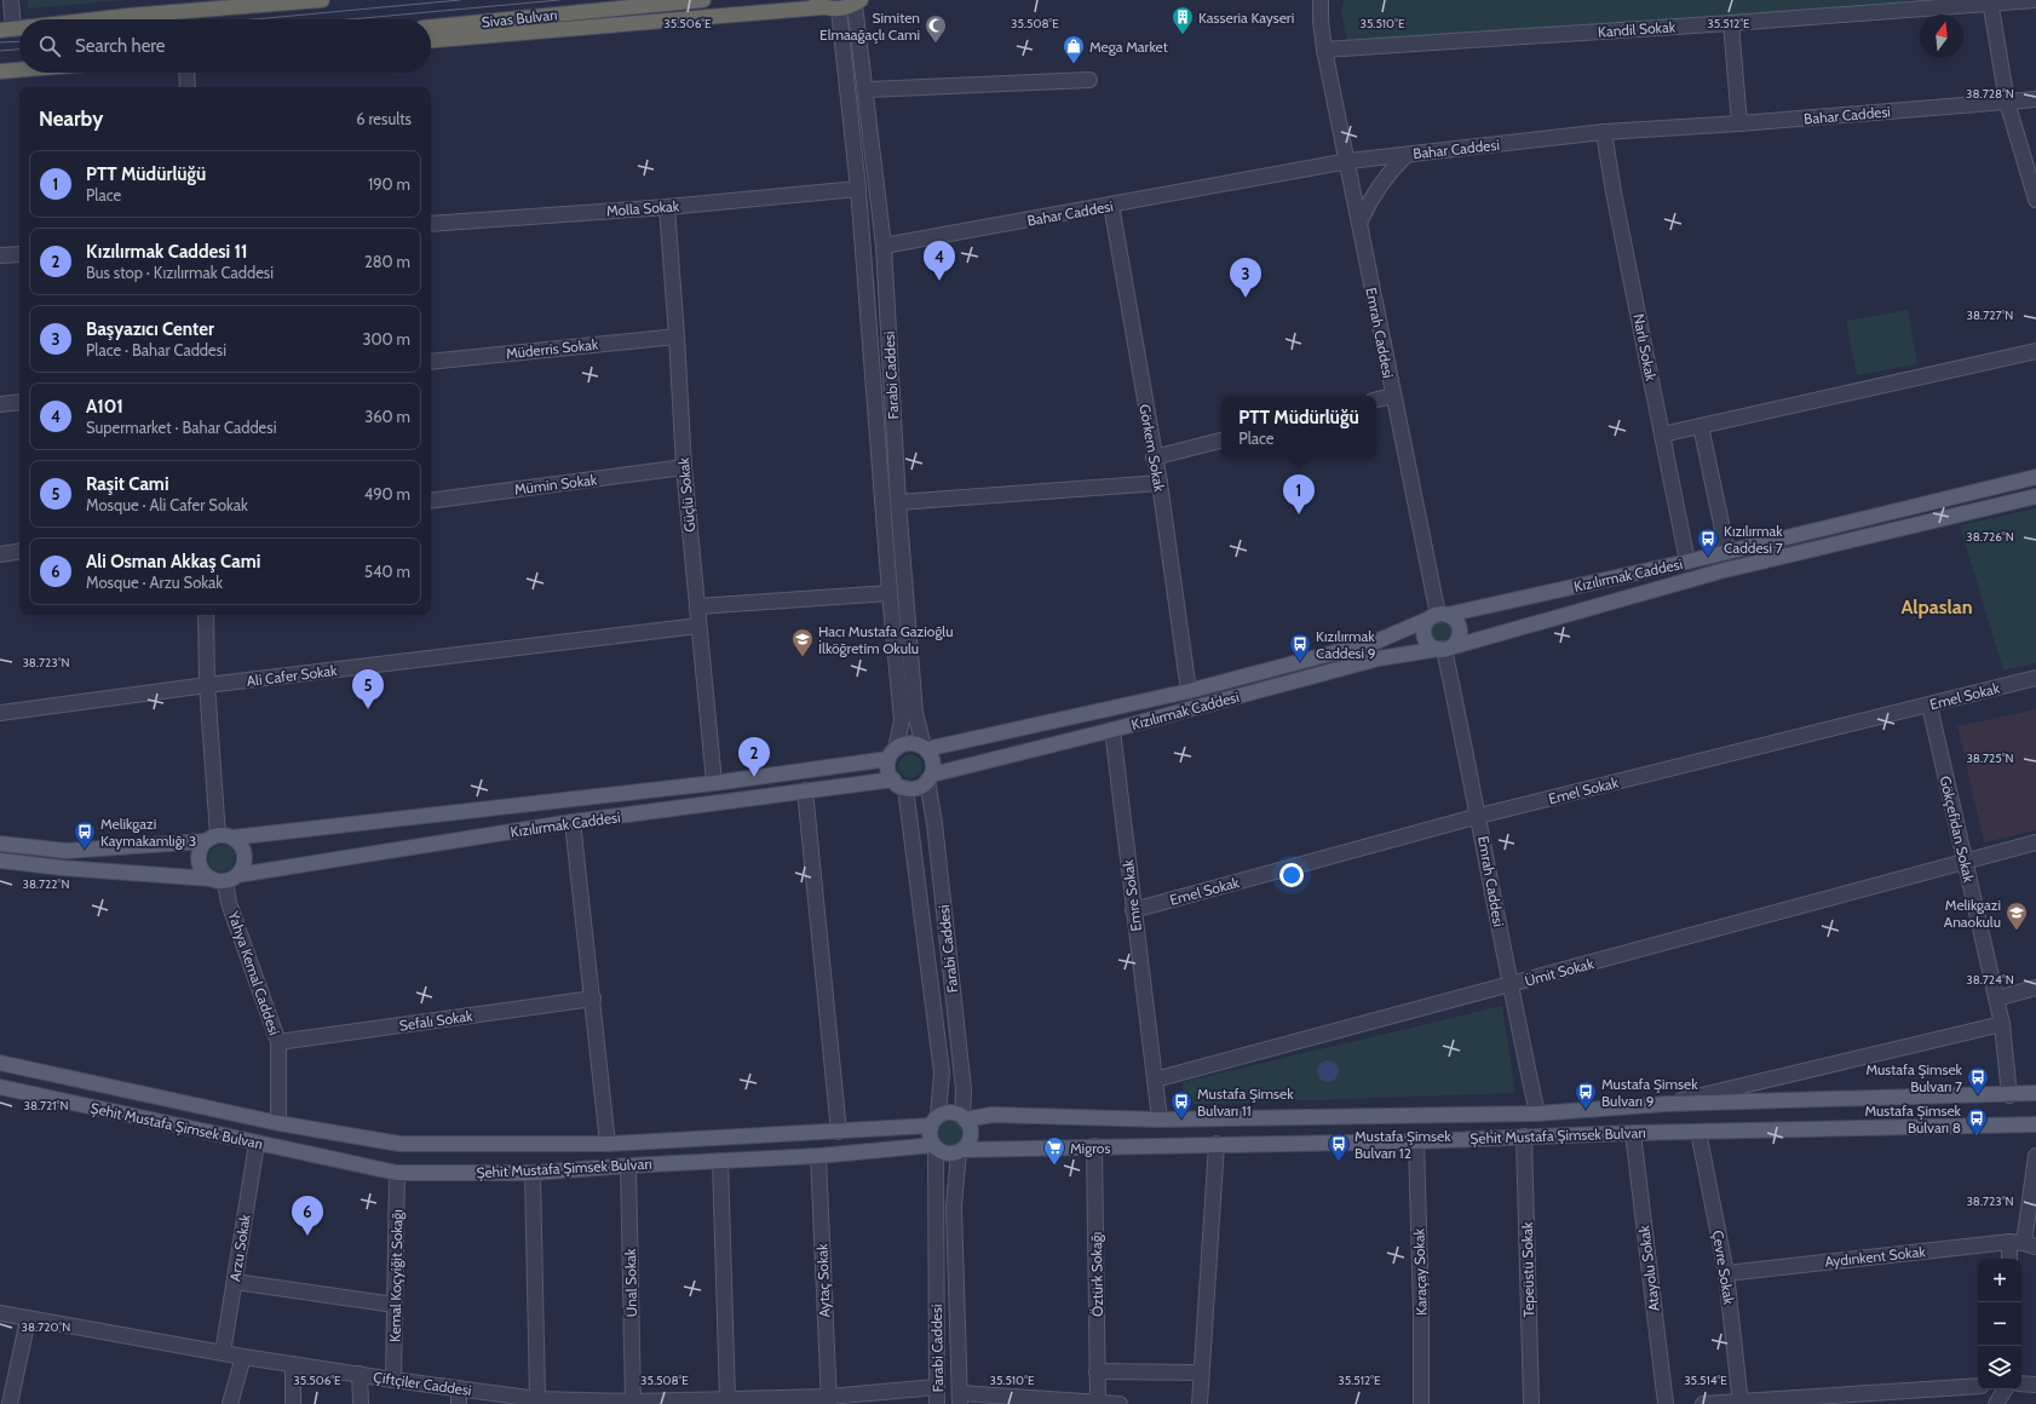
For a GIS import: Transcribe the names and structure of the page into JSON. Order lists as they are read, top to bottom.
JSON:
{
  "streets": {
    "highway": ["Sivas Bulvarı"],
    "main road": ["Kızılırmak Caddesi", "Şehit Mustafa Şimsek Bulvarı"],
    "street": [
      "Kandil Sokak",
      "Bahar Caddesi",
      "Molla Sokak",
      "Emrah Caddesi",
      "Narlı Sokak",
      "Müderris Sokak",
      "Farabi Caddesi",
      "Görkem Sokak",
      "Mümin Sokak",
      "Güçlü Sokak",
      "Ali Cafer Sokak",
      "Emel Sokak",
      "Gökçefidan Sokak",
      "Emre Sokak",
      "Ümit Sokak",
      "Yahya Kemal Caddesi",
      "Sefalı Sokak",
      "Arzu Sokak",
      "Aydınkent Sokak",
      "Çevre Sokak",
      "Atayolu Sokak",
      "Tepeüstü Sokak",
      "Karaçay Sokak",
      "Öztürk Sokağı",
      "Kemal Koçyiğit Sokağı",
      "Aytaç Sokak",
      "Ünal Sokak",
      "Çiftçiler Caddesi"
    ]
  },
  "crossings": [
    ["Kandil Sokak", "Emrah Caddesi"],
    ["Bahar Caddesi", "Emrah Caddesi"],
    ["Bahar Caddesi", "Narlı Sokak"],
    ["Bahar Caddesi", "Farabi Caddesi"],
    ["Bahar Caddesi", "Görkem Sokak"],
    ["Molla Sokak", "Farabi Caddesi"],
    ["Molla Sokak", "Güçlü Sokak"],
    ["Emrah Caddesi", "Kızılırmak Caddesi"],
    ["Emrah Caddesi", "Emel Sokak"],
    ["Emrah Caddesi", "Ümit Sokak"],
    ["Emrah Caddesi", "Şehit Mustafa Şimsek Bulvarı"],
    ["Narlı Sokak", "Kızılırmak Caddesi"],
    ["Müderris Sokak", "Güçlü Sokak"],
    ["Farabi Caddesi", "Kızılırmak Caddesi"],
    ["Farabi Caddesi", "Şehit Mustafa Şimsek Bulvarı"],
    ["Farabi Caddesi", "Çiftçiler Caddesi"],
    ["Görkem Sokak", "Kızılırmak Caddesi"],
    ["Mümin Sokak", "Güçlü Sokak"],
    ["Güçlü Sokak", "Kızılırmak Caddesi"],
    ["Güçlü Sokak", "Ali Cafer Sokak"],
    ["Kızılırmak Caddesi", "Emre Sokak"],
    ["Kızılırmak Caddesi", "Yahya Kemal Caddesi"],
    ["Emel Sokak", "Gökçefidan Sokak"],
    ["Emel Sokak", "Emre Sokak"],
    ["Gökçefidan Sokak", "Ümit Sokak"],
    ["Gökçefidan Sokak", "Şehit Mustafa Şimsek Bulvarı"],
    ["Emre Sokak", "Ümit Sokak"],
    ["Emre Sokak", "Şehit Mustafa Şimsek Bulvarı"],
    ["Yahya Kemal Caddesi", "Sefalı Sokak"],
    ["Yahya Kemal Caddesi", "Şehit Mustafa Şimsek Bulvarı"],
    ["Şehit Mustafa Şimsek Bulvarı", "Arzu Sokak"],
    ["Şehit Mustafa Şimsek Bulvarı", "Çevre Sokak"],
    ["Şehit Mustafa Şimsek Bulvarı", "Atayolu Sokak"],
    ["Şehit Mustafa Şimsek Bulvarı", "Tepeüstü Sokak"],
    ["Şehit Mustafa Şimsek Bulvarı", "Karaçay Sokak"],
    ["Şehit Mustafa Şimsek Bulvarı", "Öztürk Sokağı"],
    ["Şehit Mustafa Şimsek Bulvarı", "Kemal Koçyiğit Sokağı"],
    ["Şehit Mustafa Şimsek Bulvarı", "Aytaç Sokak"],
    ["Şehit Mustafa Şimsek Bulvarı", "Ünal Sokak"],
    ["Arzu Sokak", "Çiftçiler Caddesi"],
    ["Aydınkent Sokak", "Çevre Sokak"],
    ["Kemal Koçyiğit Sokağı", "Çiftçiler Caddesi"],
    ["Aytaç Sokak", "Çiftçiler Caddesi"],
    ["Ünal Sokak", "Çiftçiler Caddesi"]
  ],
  "districts": ["Alpaslan"],
  "places": {
    "building": ["Kasseria Kayseri"],
    "mosque": ["Simiten Elmaağaçlı Cami"],
    "shop": ["Mega Market"],
    "bus stop": [
      "Kızılırmak Caddesi 7",
      "Kızılırmak Caddesi 9",
      "Melikgazi Kaymakamlığı 3",
      "Mustafa Şimsek Bulvarı 7",
      "Mustafa Şimsek Bulvarı 9",
      "Mustafa Şimsek Bulvarı 11",
      "Mustafa Şimsek Bulvarı 8",
      "Mustafa Şimsek Bulvarı 12"
    ],
    "school or university": ["Hacı Mustafa Gazioğlu İlköğretim Okulu", "Melikgazi Anaokulu"],
    "supermarket": ["Migros"]
  },
  "north": "top",
  "page": {
    "search": "Search here",
    "heading": ["Nearby", "6 results"],
    "list": [
      {
        "mark": "1",
        "name": "PTT Müdürlüğü",
        "note": "Place",
        "value": "190 m"
      },
      {
        "mark": "2",
        "name": "Kızılırmak Caddesi 11",
        "note": "Bus stop · Kızılırmak Caddesi",
        "value": "280 m"
      },
      {
        "mark": "3",
        "name": "Başyazıcı Center",
        "note": "Place · Bahar Caddesi",
        "value": "300 m"
      },
      {
        "mark": "4",
        "name": "A101",
        "note": "Supermarket · Bahar Caddesi",
        "value": "360 m"
      },
      {
        "mark": "5",
        "name": "Raşit Cami",
        "note": "Mosque · Ali Cafer Sokak",
        "value": "490 m"
      },
      {
        "mark": "6",
        "name": "Ali Osman Akkaş Cami",
        "note": "Mosque · Arzu Sokak",
        "value": "540 m"
      }
    ],
    "pins": [
      "4",
      "3",
      "1",
      "5",
      "2",
      "6"
    ],
    "popup": ["PTT Müdürlüğü", "Place"],
    "map_buttons": ["+", "−"]
  },
  "coordinates": [
    "35.506°E",
    "35.508°E",
    "35.510°E",
    "35.512°E",
    "38.728°N",
    "38.727°N",
    "38.726°N",
    "38.723°N",
    "38.725°N",
    "38.722°N",
    "38.724°N",
    "38.721°N",
    "38.720°N",
    "35.514°E"
  ]
}
